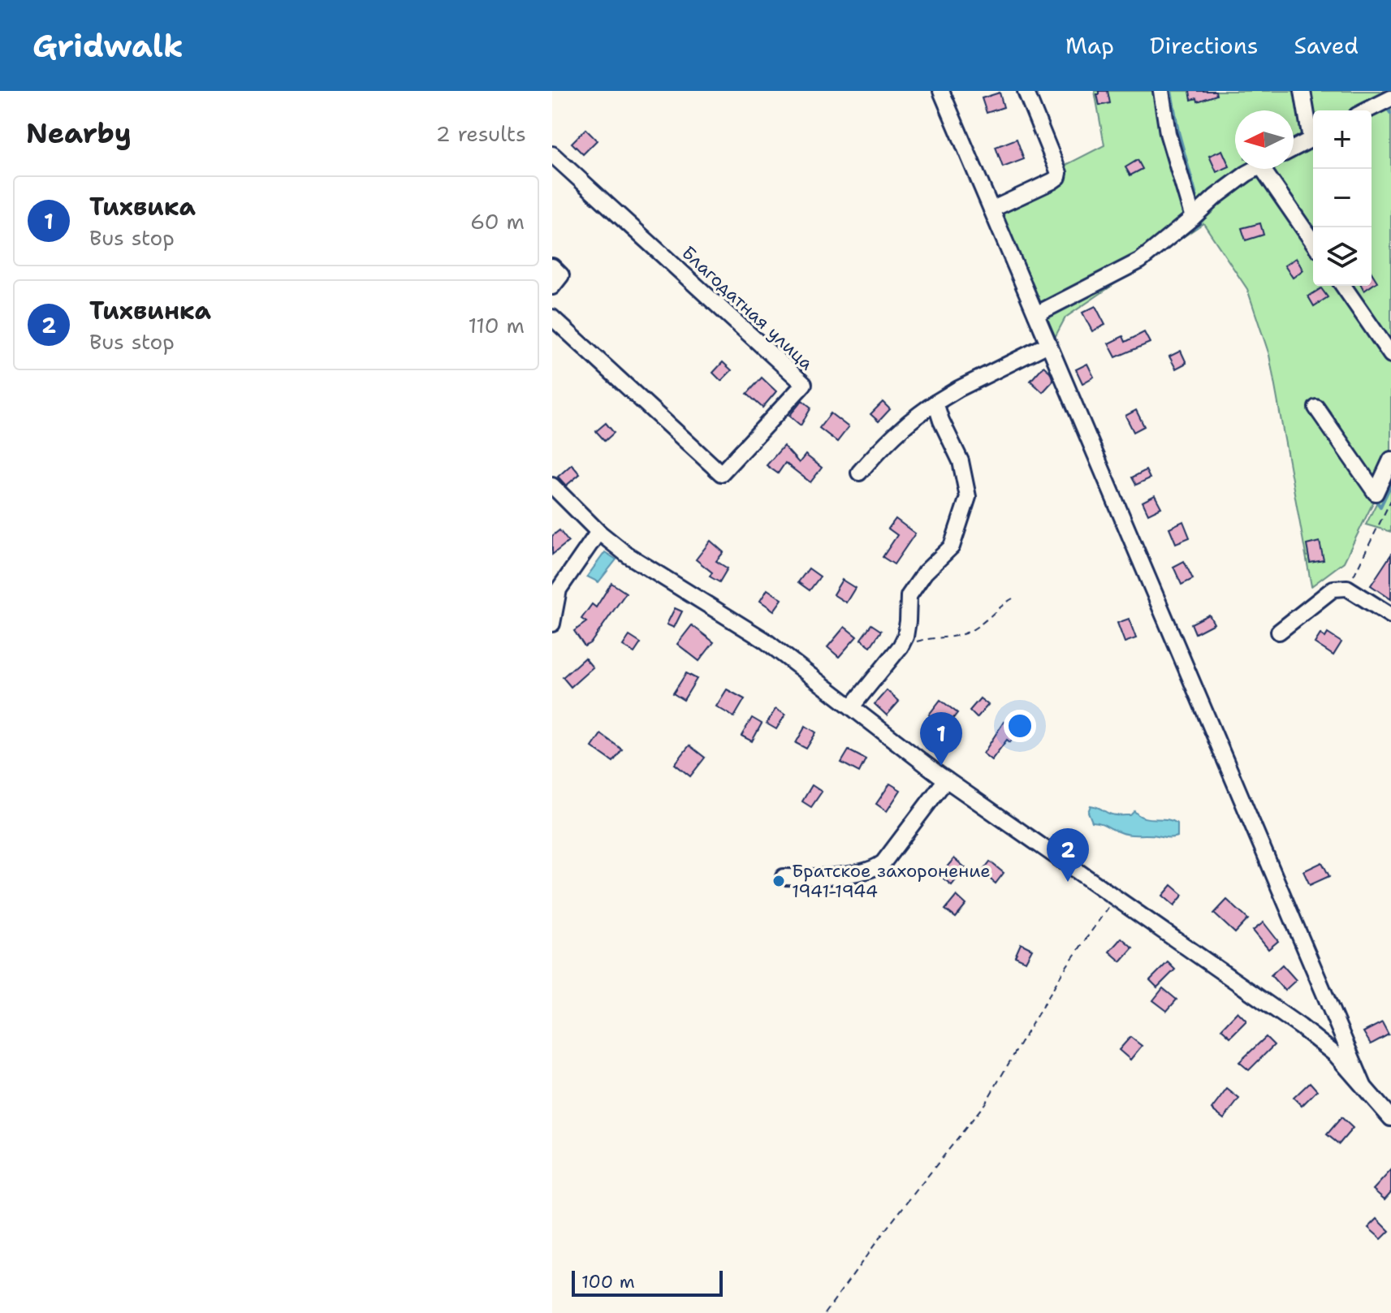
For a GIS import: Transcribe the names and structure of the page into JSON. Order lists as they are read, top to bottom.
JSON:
{
  "streets": {
    "street": ["Благодатная улица"]
  },
  "places": ["Братское захоронение 1941-1944"],
  "scale_bar": "100 m",
  "north": "left",
  "page": {
    "header": "Gridwalk",
    "nav": ["Map", "Directions", "Saved"],
    "heading": ["Nearby", "2 results"],
    "map_buttons": ["+", "−"],
    "list": [
      {
        "mark": "1",
        "name": "Тихвика",
        "note": "Bus stop",
        "value": "60 m"
      },
      {
        "mark": "2",
        "name": "Тихвинка",
        "note": "Bus stop",
        "value": "110 m"
      }
    ],
    "pins": ["1", "2"],
    "scale": "100 m"
  }
}
